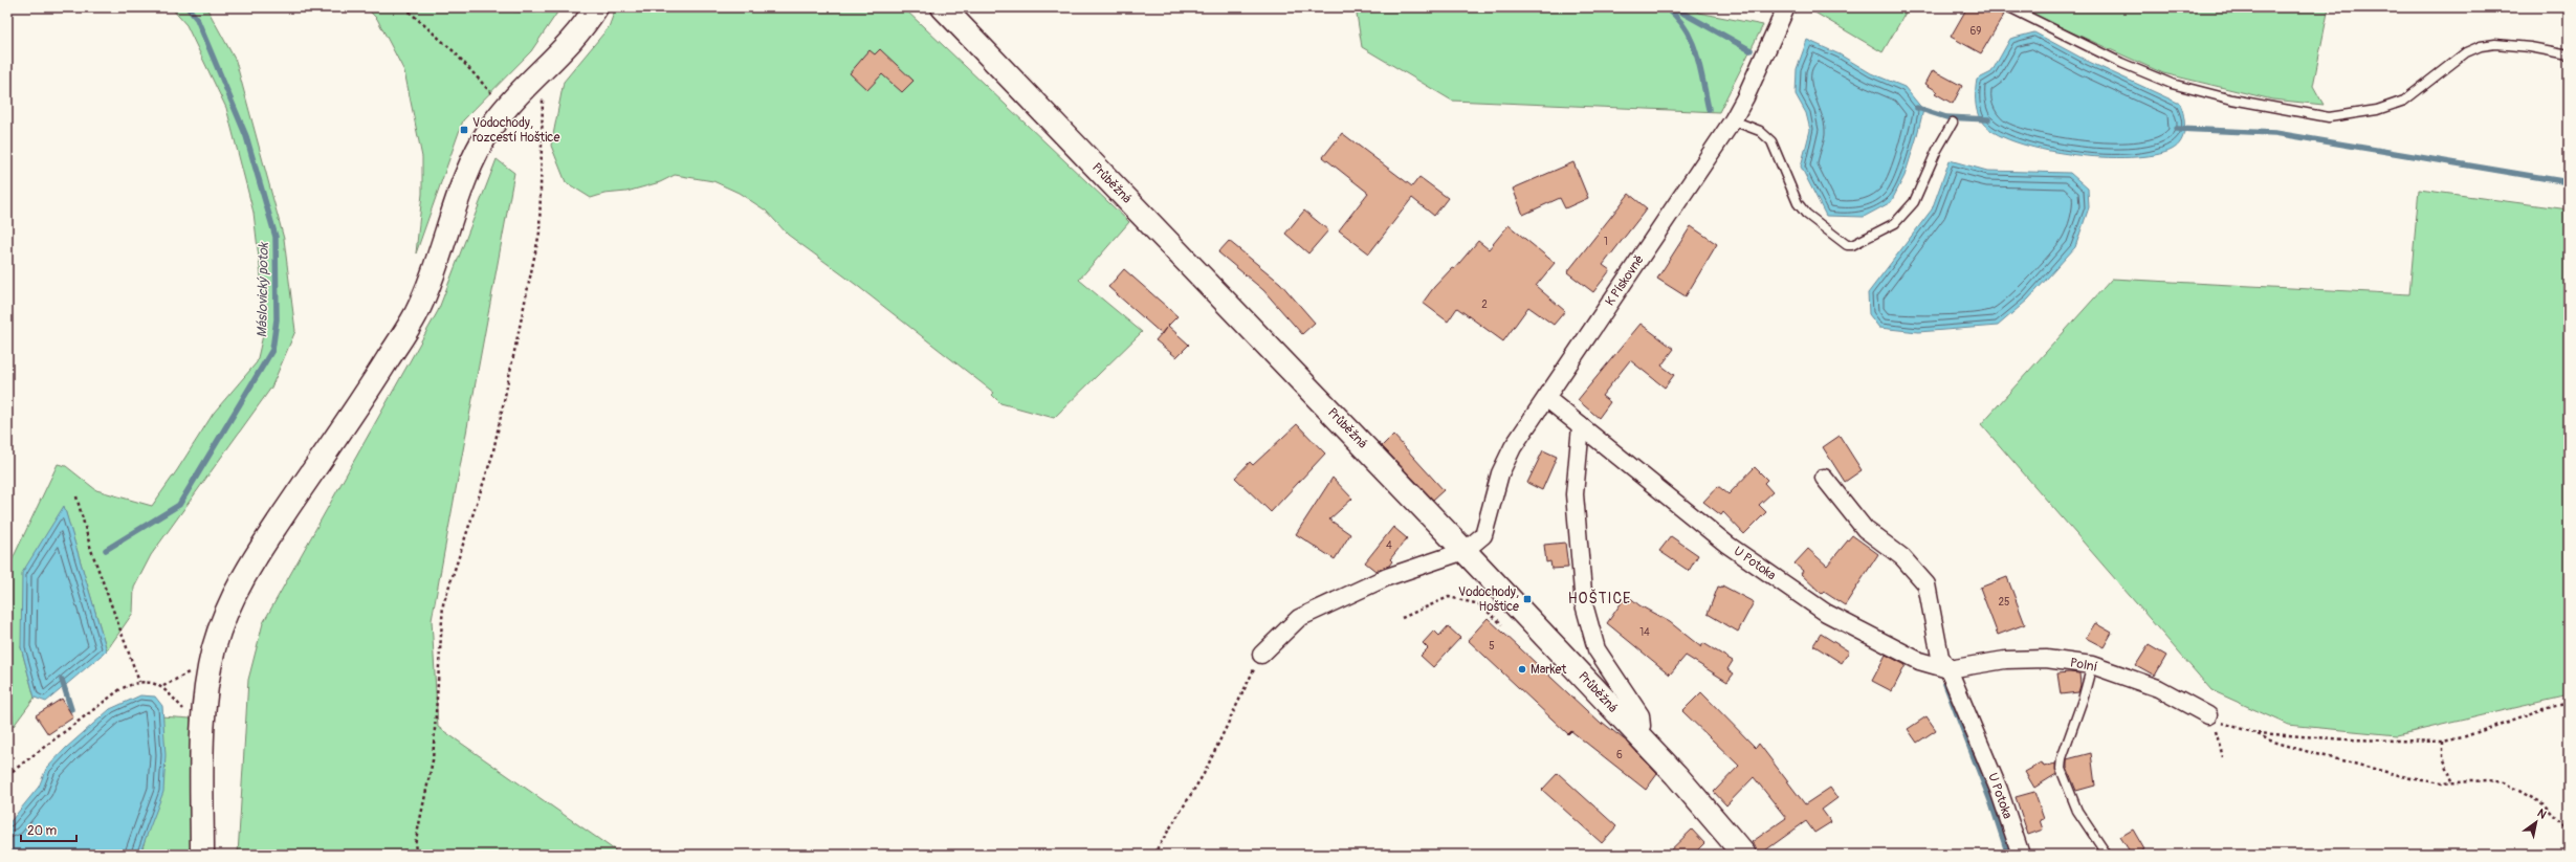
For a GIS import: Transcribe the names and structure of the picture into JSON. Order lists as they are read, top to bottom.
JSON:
{
  "streets": {
    "street": [
      "Průběžná",
      "K Pískovně",
      "U Potoka",
      "Polní"
    ]
  },
  "crossings": [
    ["Průběžná", "K Pískovně"],
    ["K Pískovně", "U Potoka"],
    ["U Potoka", "Polní"]
  ],
  "districts": ["HOŠTICE"],
  "water": ["Máslovický potok"],
  "places": {
    "transit": ["Vodochody, rozcestí Hoštice", "Vodochody, Hoštice"],
    "other": ["Market"]
  },
  "house_numbers": [
    "69",
    "1",
    "2",
    "4",
    "25",
    "14",
    "5",
    "6"
  ],
  "scale_bar": "20 m",
  "north": "top right"
}
